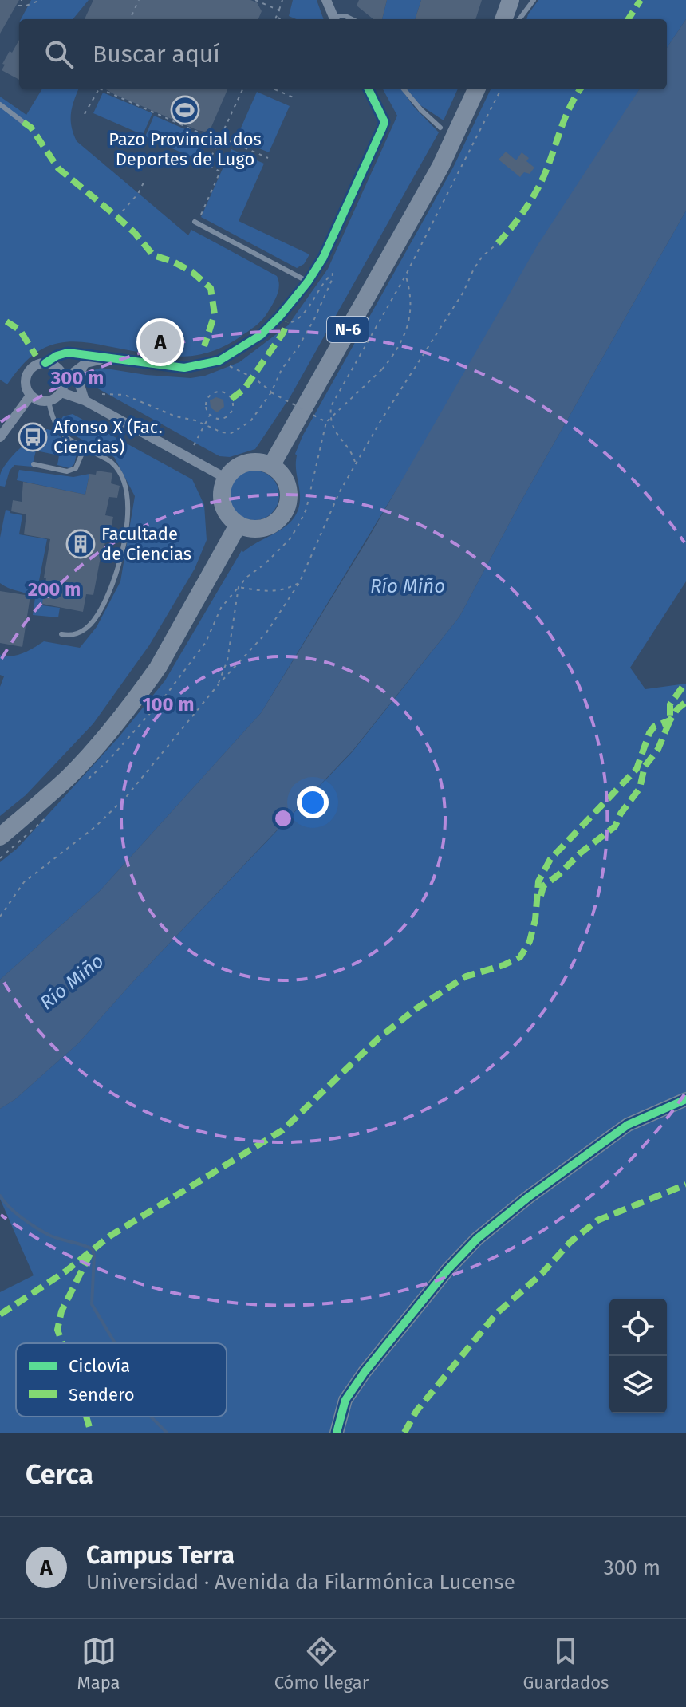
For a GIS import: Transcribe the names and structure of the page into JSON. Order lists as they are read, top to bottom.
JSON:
{
  "streets": {
    "highway": ["N-6"]
  },
  "water": ["Río Miño"],
  "places": {
    "sports": ["Pazo Provincial dos Deportes de Lugo"],
    "bus stop": ["Afonso X (Fac. Ciencias)"],
    "building": ["Facultade de Ciencias"]
  },
  "legend": ["Ciclovía", "Sendero"],
  "page": {
    "search": "Buscar aquí",
    "pins": "A",
    "heading": "Cerca",
    "list": [
      {
        "mark": "A",
        "name": "Campus Terra",
        "note": "Universidad · Avenida da Filarmónica Lucense",
        "value": "300 m"
      }
    ],
    "nav": ["Mapa", "Cómo llegar", "Guardados"]
  },
  "rings": ["300 m", "200 m", "100 m"]
}
